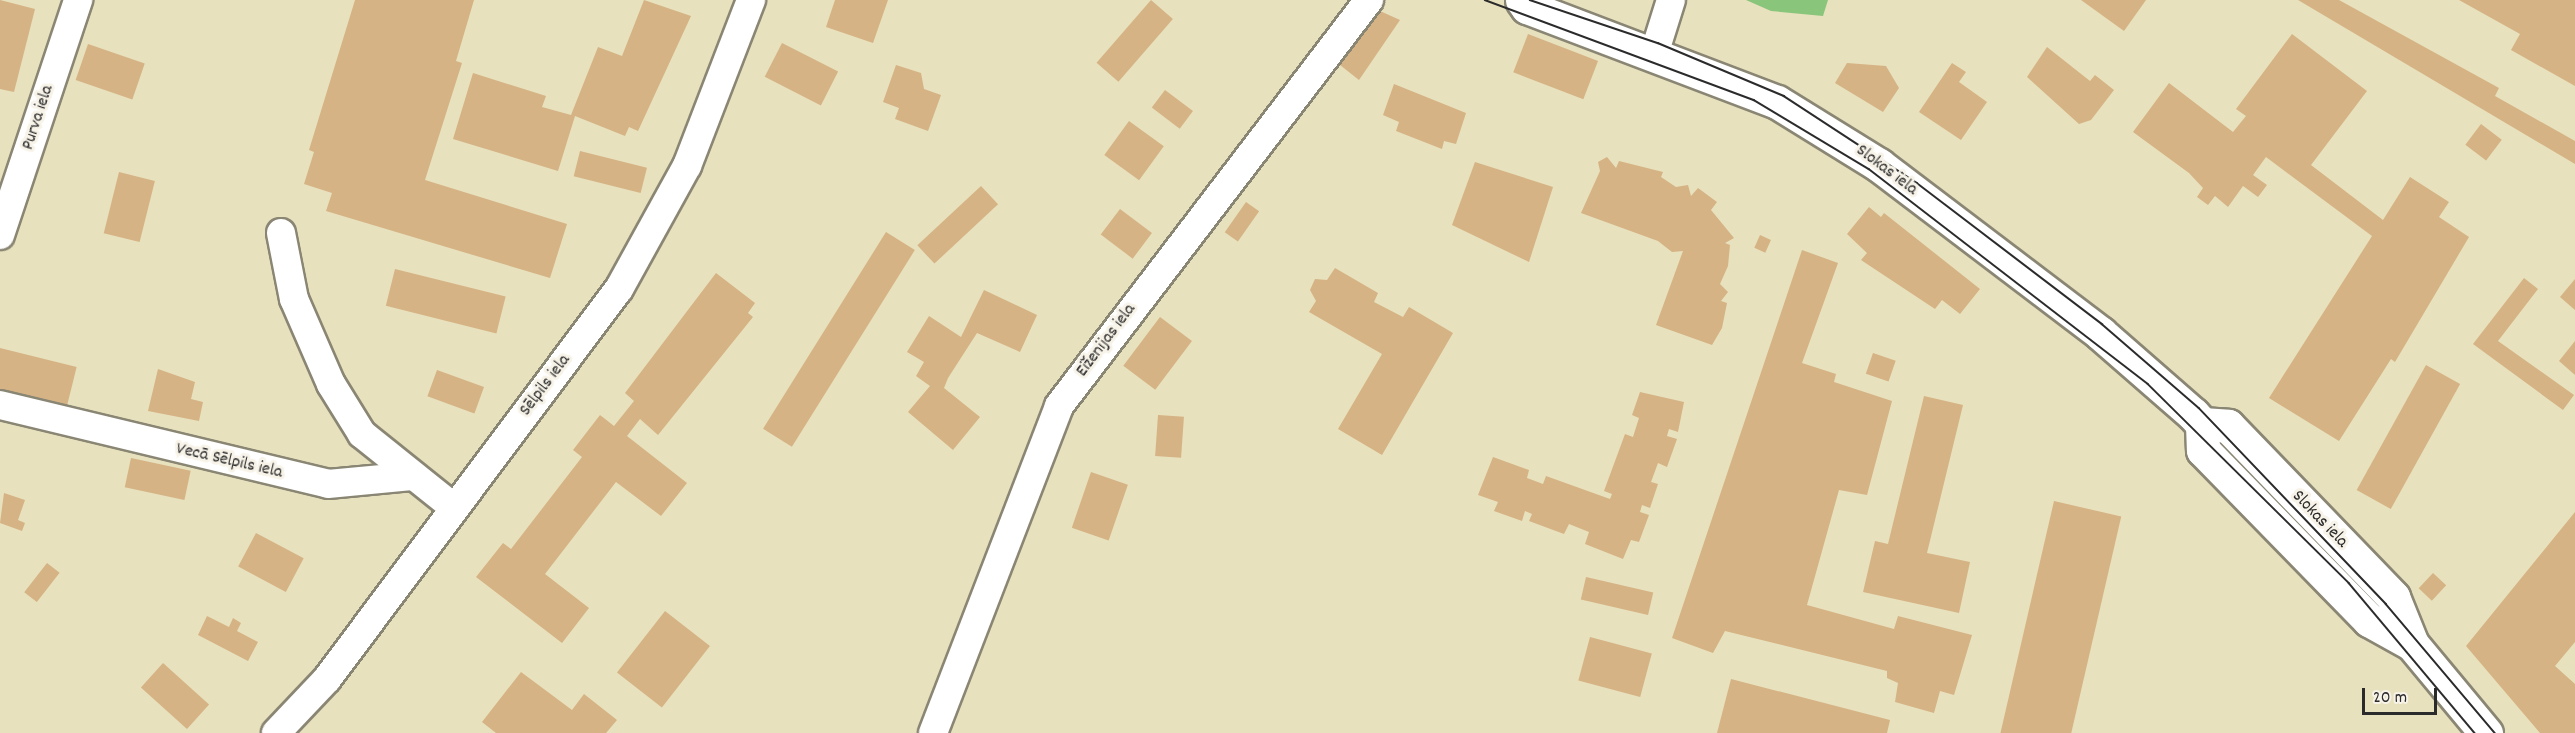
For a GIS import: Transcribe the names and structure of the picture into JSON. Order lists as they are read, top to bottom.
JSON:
{
  "streets": {
    "street": [
      "Purva iela",
      "Slokas iela",
      "Eiženijas iela",
      "Sēlpils iela",
      "Vecā Sēlpils iela"
    ]
  },
  "scale_bar": "20 m"
}
